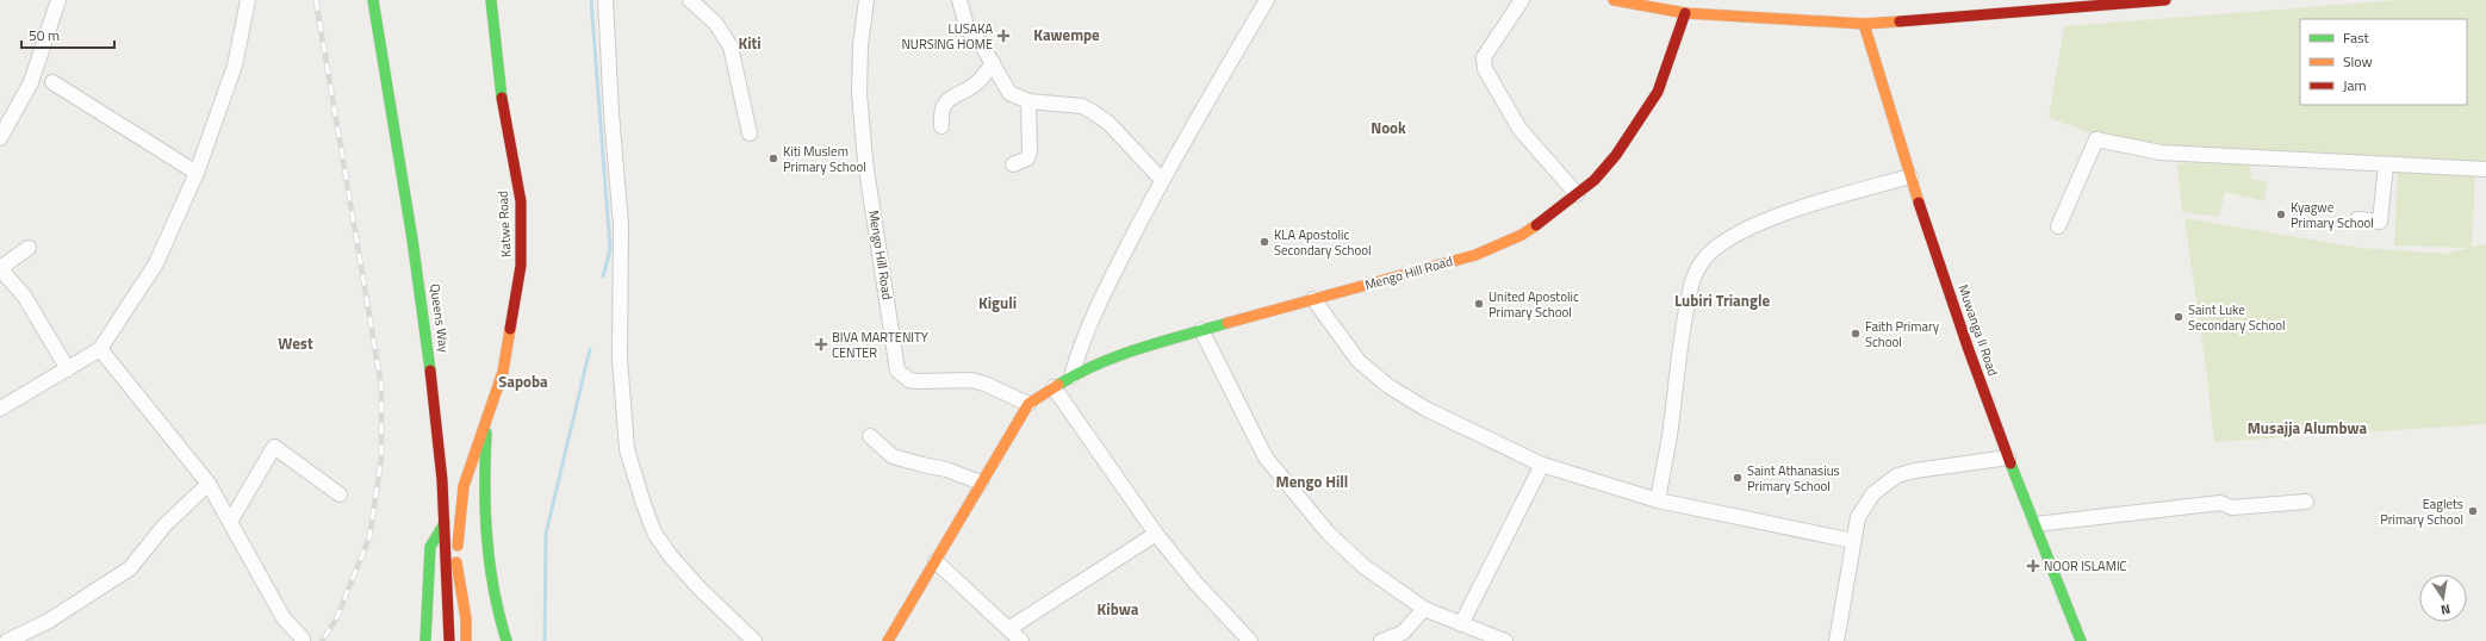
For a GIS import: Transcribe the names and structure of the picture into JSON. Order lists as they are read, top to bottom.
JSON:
{
  "streets": {
    "main road": [
      "Katwe Road",
      "Mengo Hill Road",
      "Queens Way",
      "Muwanga II Road"
    ]
  },
  "districts": [
    "Kawempe",
    "Kiti",
    "Nook",
    "Lubiri Triangle",
    "Kiguli",
    "West",
    "Sapoba",
    "Musajja Alumbwa",
    "Mengo Hill",
    "Kibwa"
  ],
  "places": {
    "health": ["LUSAKA NURSING HOME", "BIVA MARTENITY CENTER", "NOOR ISLAMIC"],
    "other": [
      "Kiti Muslem Primary School",
      "Kyagwe Primary School",
      "KLA Apostolic Secondary School",
      "United Apostolic Primary School",
      "Saint Luke Secondary School",
      "Faith Primary School",
      "Saint Athanasius Primary School",
      "Eaglets Primary School"
    ]
  },
  "legend": ["Fast", "Slow", "Jam"],
  "scale_bar": "50 m",
  "north": "bottom"
}
